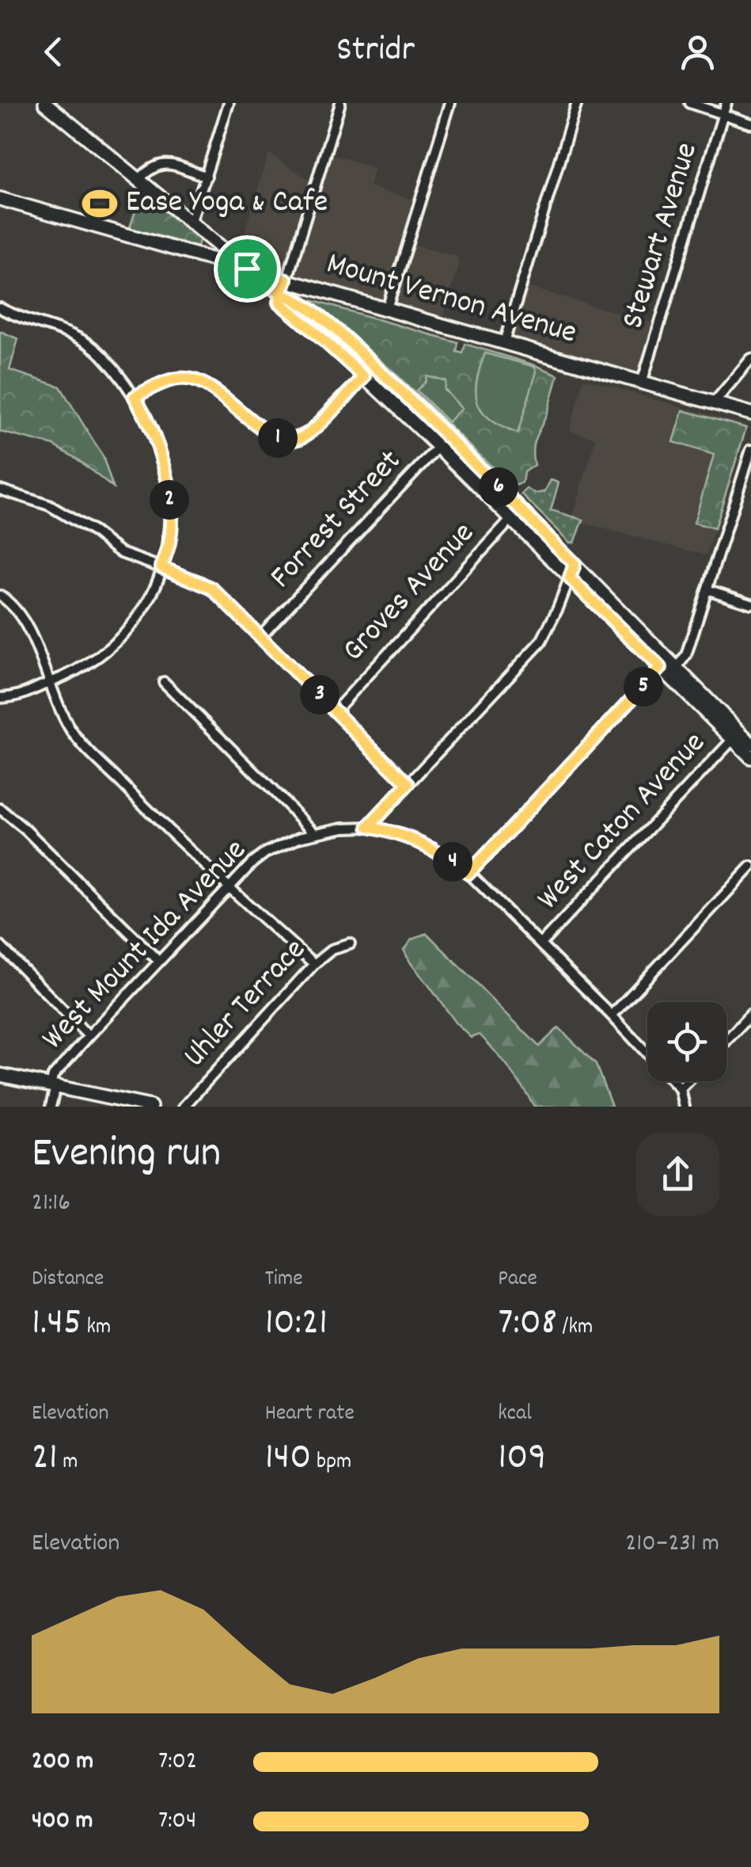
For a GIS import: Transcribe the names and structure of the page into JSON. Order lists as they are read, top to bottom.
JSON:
{
  "streets": {
    "street": [
      "Stewart Avenue",
      "Mount Vernon Avenue",
      "Forrest Street",
      "Groves Avenue",
      "West Caton Avenue",
      "West Mount Ida Avenue",
      "Uhler Terrace"
    ]
  },
  "crossings": [
    ["Stewart Avenue", "Mount Vernon Avenue"],
    ["West Caton Avenue", "West Mount Ida Avenue"]
  ],
  "places": {
    "sports": ["Ease Yoga & Cafe"]
  },
  "page": {
    "header": "Stridr",
    "pins": [
      "1",
      "6",
      "2",
      "5",
      "3",
      "4"
    ],
    "heading": ["Evening run", "21:16"],
    "stats": [
      ["Distance", "1.45 km"],
      ["Time", "10:21"],
      ["Pace", "7:08 /km"],
      ["Elevation", "21 m"],
      ["Heart rate", "140 bpm"],
      ["kcal", "109"]
    ],
    "chart": ["Elevation", "210–231 m"],
    "list": [
      {
        "name": "200 m",
        "note": "7:02"
      },
      {
        "name": "400 m",
        "note": "7:04"
      }
    ]
  }
}
